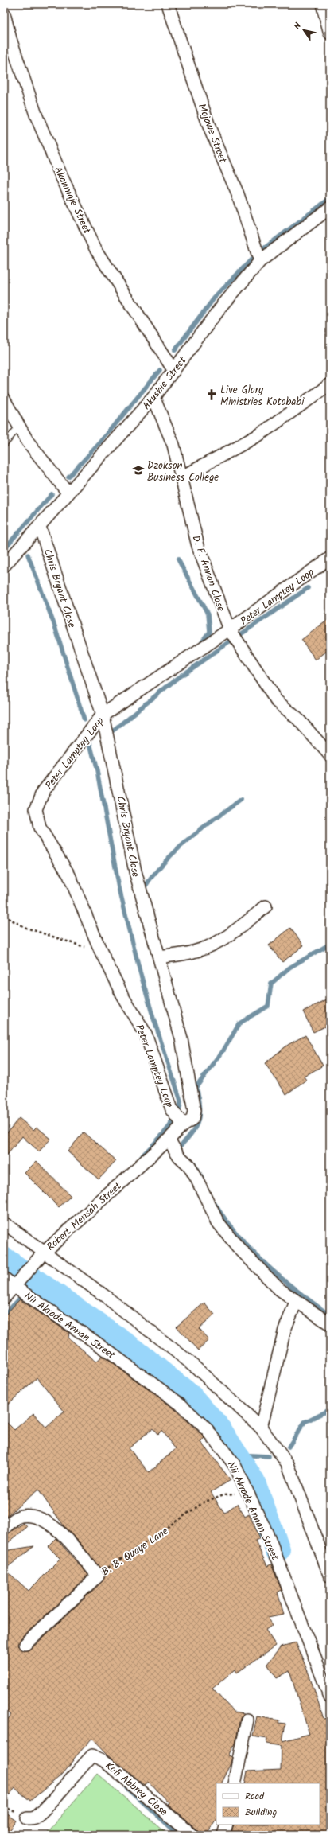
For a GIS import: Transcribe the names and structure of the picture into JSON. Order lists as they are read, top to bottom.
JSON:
{
  "streets": {
    "street": [
      "Mojawe Street",
      "Akanmaje Street",
      "Akushie Street",
      "D. F. Annan Close",
      "Chris Bryant Close",
      "Peter Lamptey Loop",
      "Robert Mensah Street",
      "Nii Akrade Annan Street",
      "B. B. Quaye Lane",
      "Kofi Abbrey Close"
    ]
  },
  "crossings": [
    ["Mojawe Street", "Akushie Street"],
    ["Akanmaje Street", "Akushie Street"],
    ["Akushie Street", "D. F. Annan Close"],
    ["Akushie Street", "Chris Bryant Close"],
    ["D. F. Annan Close", "Peter Lamptey Loop"],
    ["Chris Bryant Close", "Peter Lamptey Loop"],
    ["Chris Bryant Close", "Robert Mensah Street"],
    ["Robert Mensah Street", "Nii Akrade Annan Street"],
    ["Nii Akrade Annan Street", "B. B. Quaye Lane"]
  ],
  "places": {
    "church": ["Live Glory Ministries Kotobabi"],
    "school or university": ["Dzokson Business College"]
  },
  "legend": ["Road", "Building"],
  "north": "top left"
}
